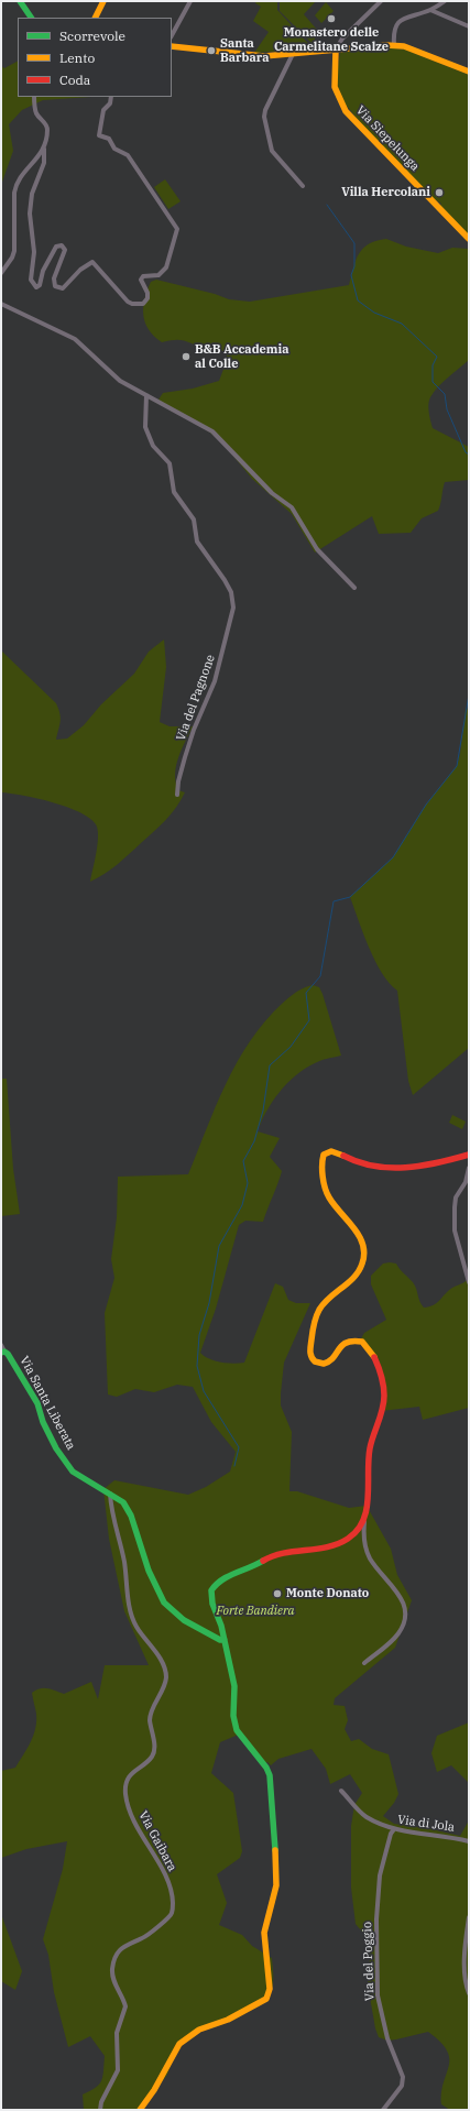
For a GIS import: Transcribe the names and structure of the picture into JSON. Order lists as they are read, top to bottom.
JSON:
{
  "streets": {
    "street": [
      "Via Siepelunga",
      "Via del Pagnone",
      "Via Santa Liberata",
      "Via di Jola",
      "Via Gaibara",
      "Via del Poggio"
    ]
  },
  "crossings": [
    ["Via Santa Liberata", "Via Gaibara"],
    ["Via di Jola", "Via del Poggio"]
  ],
  "parks": ["Forte Bandiera"],
  "places": [
    "Monastero delle Carmelitane Scalze",
    "Santa Barbara",
    "Villa Hercolani",
    "B&B Accademia al Colle",
    "Monte Donato"
  ],
  "legend": ["Scorrevole", "Lento", "Coda"]
}
